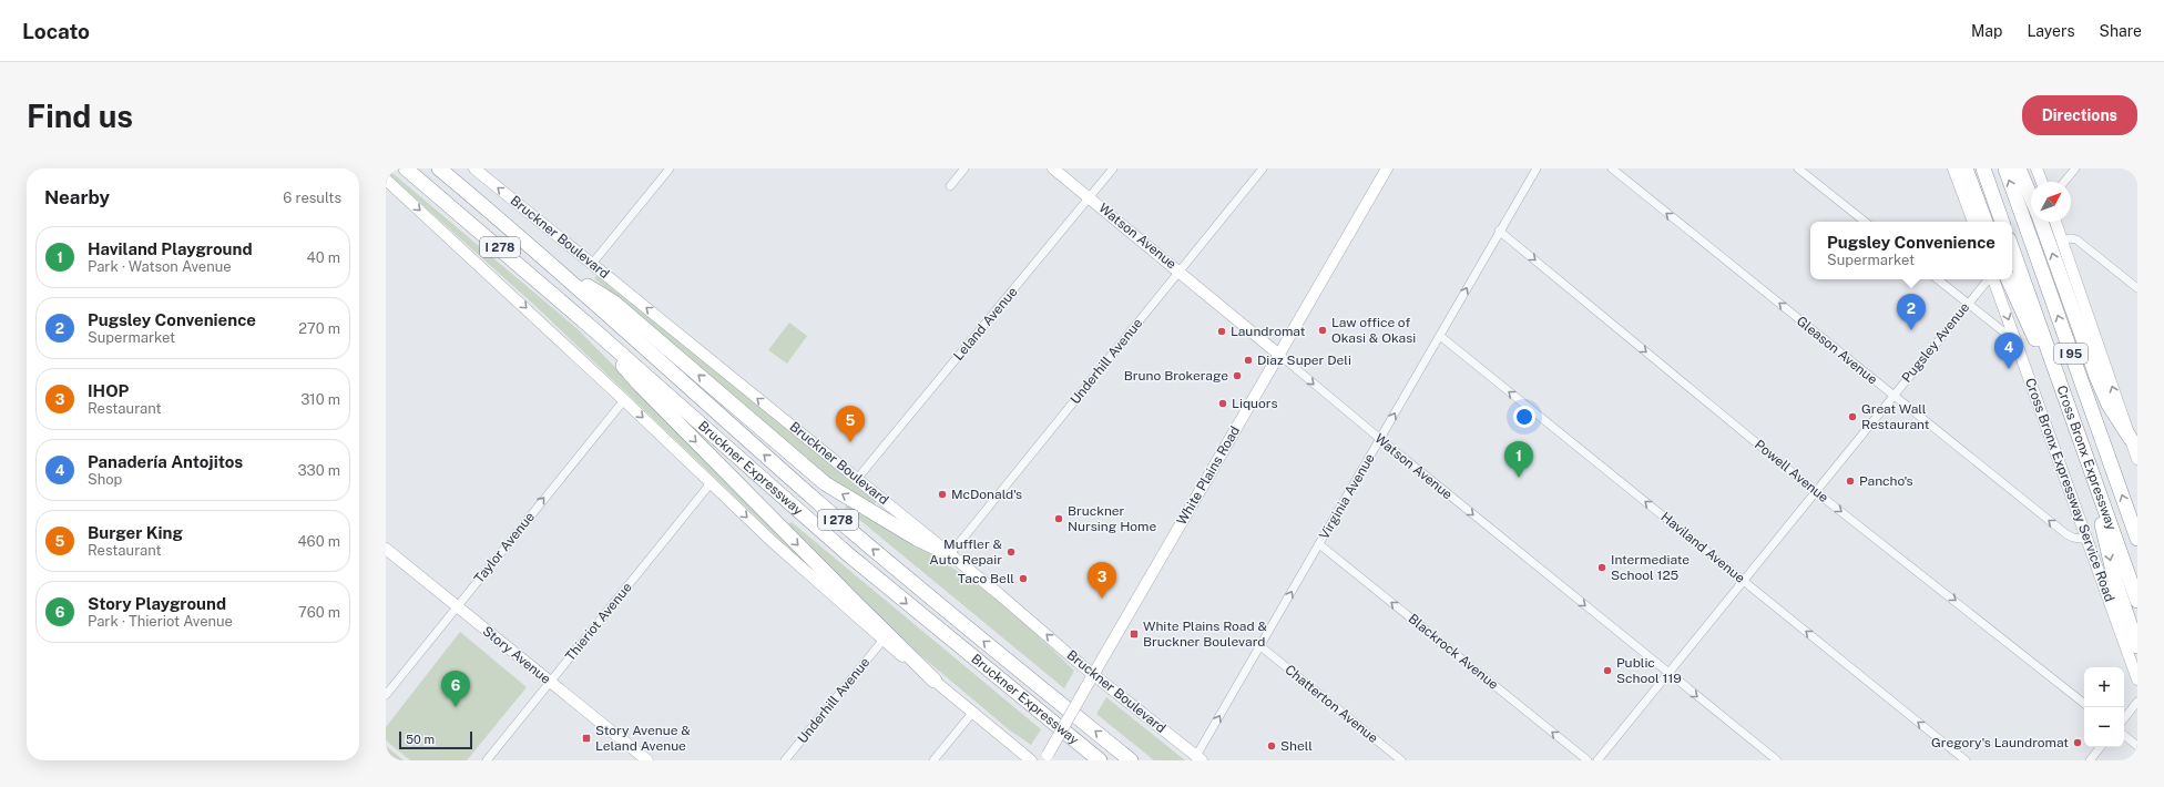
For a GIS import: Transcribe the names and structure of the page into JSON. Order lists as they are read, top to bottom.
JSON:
{
  "streets": {
    "highway": [
      "I 278",
      "I 95",
      "Cross Bronx Expressway",
      "Bruckner Expressway"
    ],
    "main road": [
      "Watson Avenue",
      "Bruckner Boulevard",
      "White Plains Road",
      "Cross Bronx Expressway Service Road",
      "Story Avenue"
    ],
    "street": [
      "Leland Avenue",
      "Pugsley Avenue",
      "Gleason Avenue",
      "Underhill Avenue",
      "Powell Avenue",
      "Virginia Avenue",
      "Taylor Avenue",
      "Haviland Avenue",
      "Thieriot Avenue",
      "Blackrock Avenue",
      "Chatterton Avenue"
    ]
  },
  "crossings": [
    ["Watson Avenue", "Leland Avenue"],
    ["Watson Avenue", "Pugsley Avenue"],
    ["Watson Avenue", "Underhill Avenue"],
    ["Watson Avenue", "White Plains Road"],
    ["Watson Avenue", "Virginia Avenue"],
    ["Bruckner Boulevard", "Leland Avenue"],
    ["Bruckner Boulevard", "Underhill Avenue"],
    ["Bruckner Boulevard", "White Plains Road"],
    ["Bruckner Boulevard", "Virginia Avenue"],
    ["Pugsley Avenue", "Gleason Avenue"],
    ["Pugsley Avenue", "Powell Avenue"],
    ["Pugsley Avenue", "Haviland Avenue"],
    ["Gleason Avenue", "Cross Bronx Expressway Service Road"],
    ["Powell Avenue", "Virginia Avenue"],
    ["Virginia Avenue", "Haviland Avenue"],
    ["Virginia Avenue", "Blackrock Avenue"],
    ["Virginia Avenue", "Chatterton Avenue"],
    ["Taylor Avenue", "Story Avenue"],
    ["Thieriot Avenue", "Story Avenue"]
  ],
  "one_way": [
    "Watson Avenue",
    "Gleason Avenue",
    "Powell Avenue",
    "Virginia Avenue",
    "Taylor Avenue",
    "Haviland Avenue",
    "Blackrock Avenue"
  ],
  "places": {
    "other": [
      "Law office of Okasi & Okasi",
      "Laundromat",
      "Diaz Super Deli",
      "Bruno Brokerage",
      "Liquors",
      "Great Wall Restaurant",
      "Pancho's",
      "McDonald's",
      "Bruckner Nursing Home",
      "Muffler & Auto Repair",
      "Intermediate School 125",
      "Taco Bell",
      "Public School 119",
      "Gregory's Laundromat",
      "Shell"
    ],
    "transit": ["White Plains Road & Bruckner Boulevard", "Story Avenue & Leland Avenue"]
  },
  "scale_bar": "50 m",
  "north": "top right",
  "page": {
    "header": "Locato",
    "nav": ["Map", "Layers", "Share"],
    "buttons": "Directions",
    "title": "Find us",
    "heading": ["Nearby", "6 results"],
    "popup": ["Pugsley Convenience", "Supermarket"],
    "list": [
      {
        "mark": "1",
        "name": "Haviland Playground",
        "note": "Park · Watson Avenue",
        "value": "40 m"
      },
      {
        "mark": "2",
        "name": "Pugsley Convenience",
        "note": "Supermarket",
        "value": "270 m"
      },
      {
        "mark": "3",
        "name": "IHOP",
        "note": "Restaurant",
        "value": "310 m"
      },
      {
        "mark": "4",
        "name": "Panadería Antojitos",
        "note": "Shop",
        "value": "330 m"
      },
      {
        "mark": "5",
        "name": "Burger King",
        "note": "Restaurant",
        "value": "460 m"
      },
      {
        "mark": "6",
        "name": "Story Playground",
        "note": "Park · Thieriot Avenue",
        "value": "760 m"
      }
    ],
    "pins": [
      "2",
      "4",
      "5",
      "1",
      "3",
      "6"
    ],
    "map_buttons": ["+", "−"],
    "scale": "50 m"
  }
}
